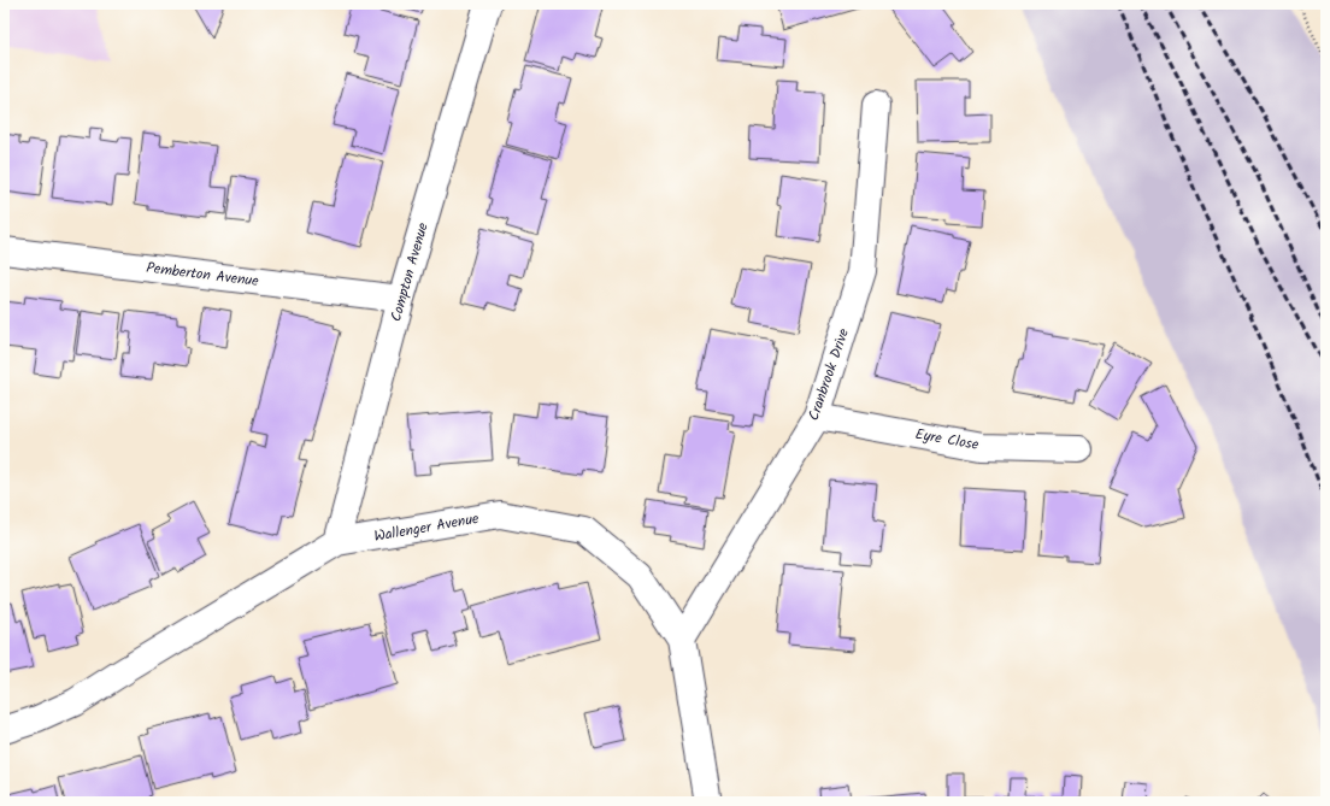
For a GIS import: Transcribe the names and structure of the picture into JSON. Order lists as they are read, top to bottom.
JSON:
{
  "streets": {
    "street": [
      "Compton Avenue",
      "Pemberton Avenue",
      "Cranbrook Drive",
      "Eyre Close",
      "Wallenger Avenue"
    ]
  },
  "crossings": [
    ["Compton Avenue", "Pemberton Avenue"],
    ["Compton Avenue", "Wallenger Avenue"],
    ["Cranbrook Drive", "Eyre Close"],
    ["Cranbrook Drive", "Wallenger Avenue"]
  ]
}
